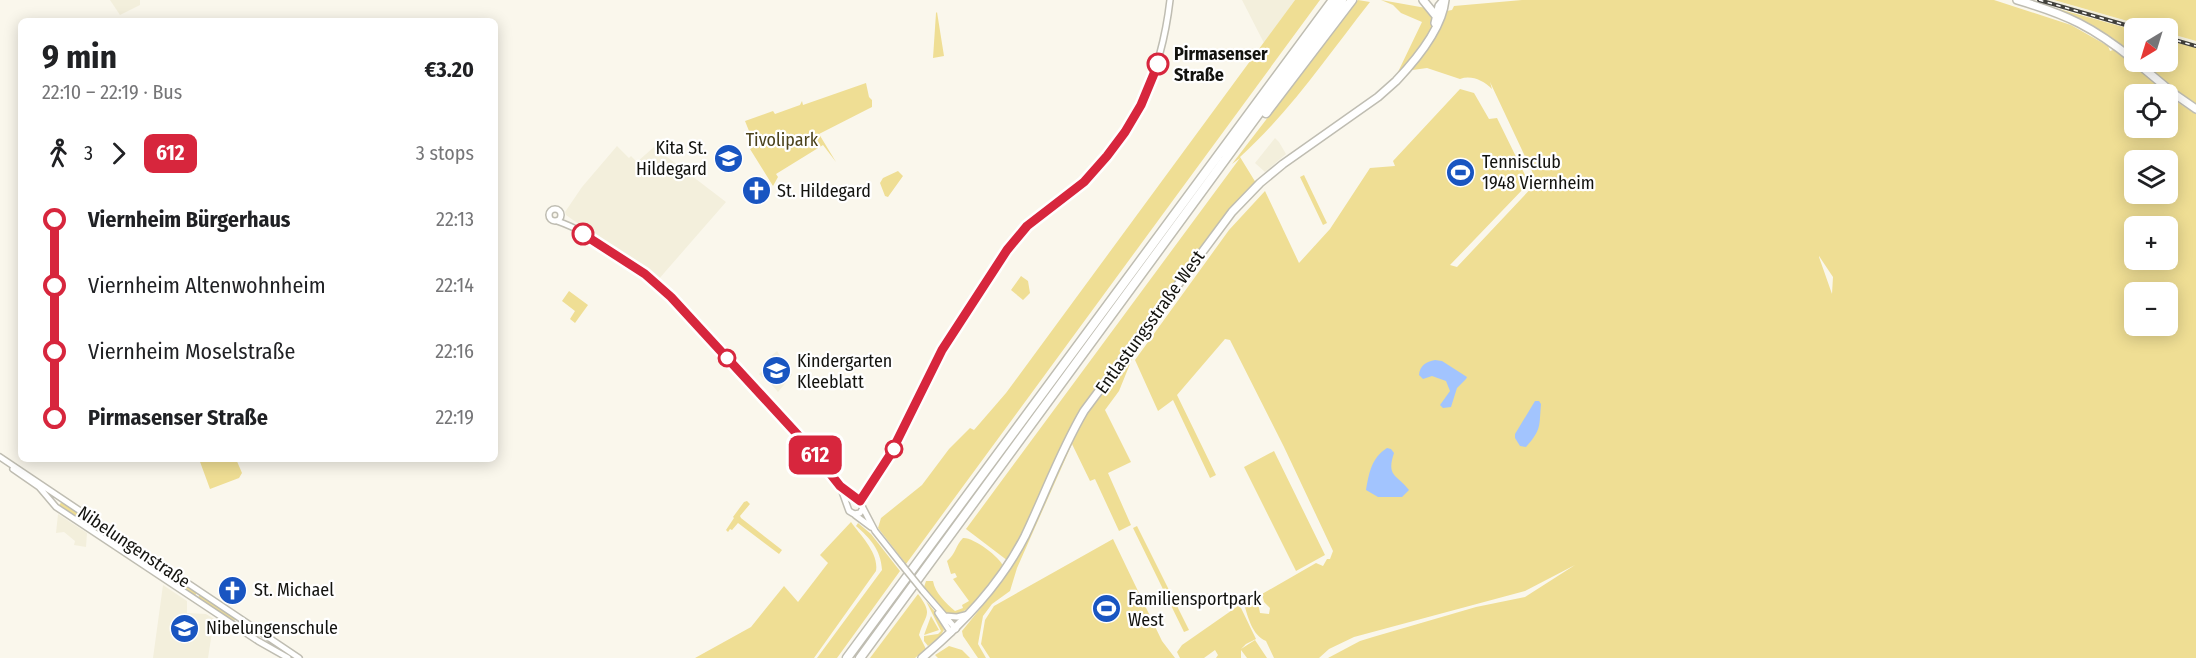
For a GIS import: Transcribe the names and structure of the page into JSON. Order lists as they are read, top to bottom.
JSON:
{
  "streets": {
    "main road": ["Entlastungsstraße West"],
    "street": ["Nibelungenstraße"]
  },
  "parks": ["Tivolipark"],
  "places": {
    "other": ["Pirmasenser Straße"],
    "school or university": ["Kita St. Hildegard", "Kindergarten Kleeblatt", "Nibelungenschule"],
    "sports": ["Tennisclub 1948 Viernheim", "Familiensportpark West"],
    "church": ["St. Hildegard", "St. Michael"]
  },
  "lines": ["bus line 612"],
  "north": "bottom left",
  "page": {
    "on_map": "612",
    "map_buttons": ["+", "−"],
    "heading": ["9 min", "22:10 – 22:19 · Bus", "€3.20"],
    "legs": ["3", "612", "3 stops"],
    "list": [
      {
        "name": "Viernheim Bürgerhaus",
        "value": "22:13"
      },
      {
        "name": "Viernheim Altenwohnheim",
        "value": "22:14"
      },
      {
        "name": "Viernheim Moselstraße",
        "value": "22:16"
      },
      {
        "name": "Pirmasenser Straße",
        "value": "22:19"
      }
    ]
  }
}
